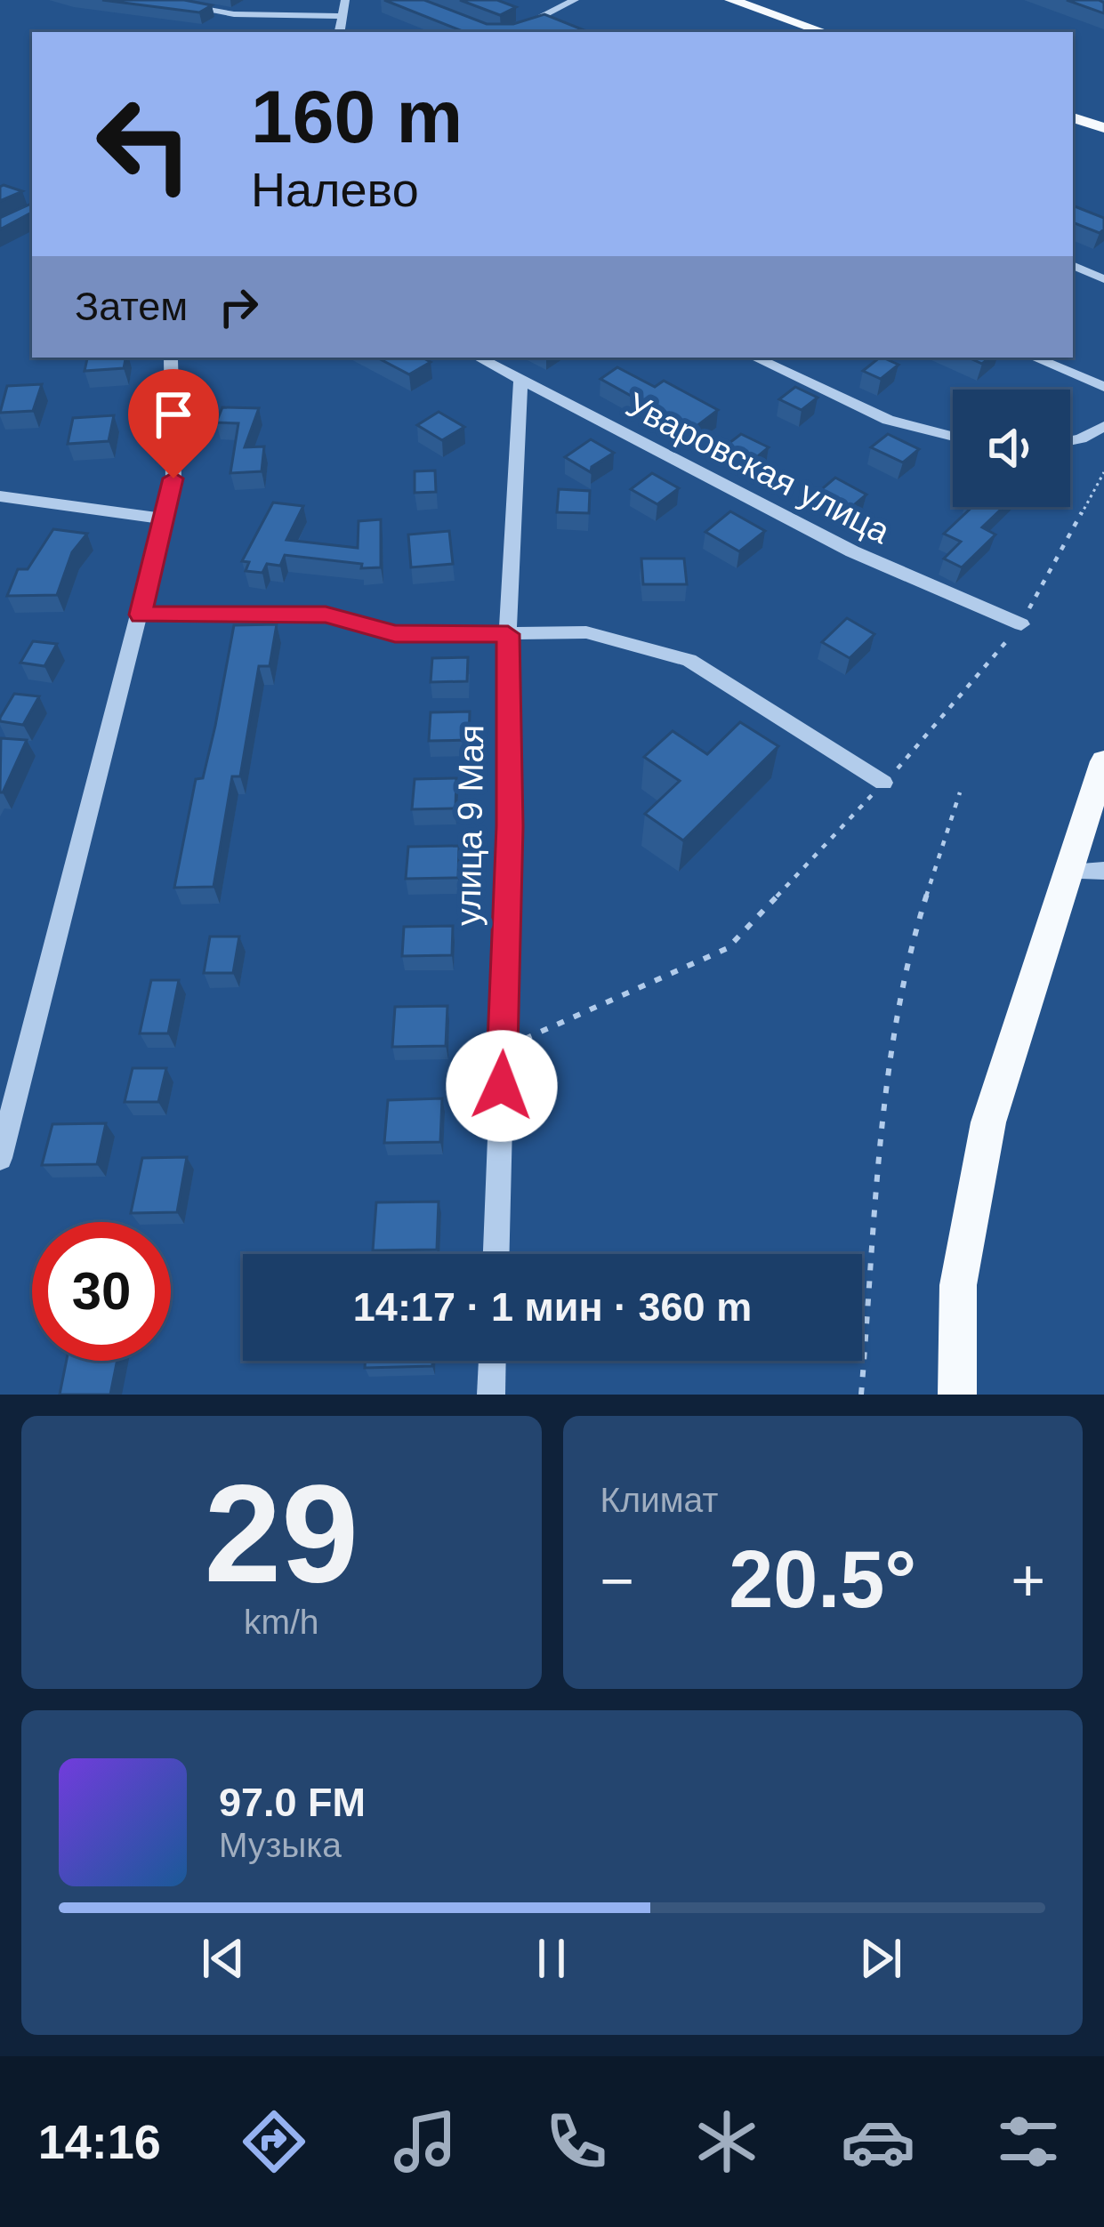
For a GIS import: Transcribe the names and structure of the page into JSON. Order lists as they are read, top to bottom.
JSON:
{
  "streets": {
    "street": ["Уваровская улица", "улица 9 Мая"]
  },
  "crossings": [
    ["Уваровская улица", "улица 9 Мая"]
  ],
  "page": {
    "turn": ["160 m", "Налево"],
    "then": "Затем",
    "limit": "30",
    "trip": "14:17 · 1 мин · 360 m",
    "tile": [
      ["29", "km/h"],
      "Климат"
    ],
    "heat": ["−", "20.5°", "+"],
    "song": ["97.0 FM", "Музыка"],
    "tabs": "14:16"
  }
}
